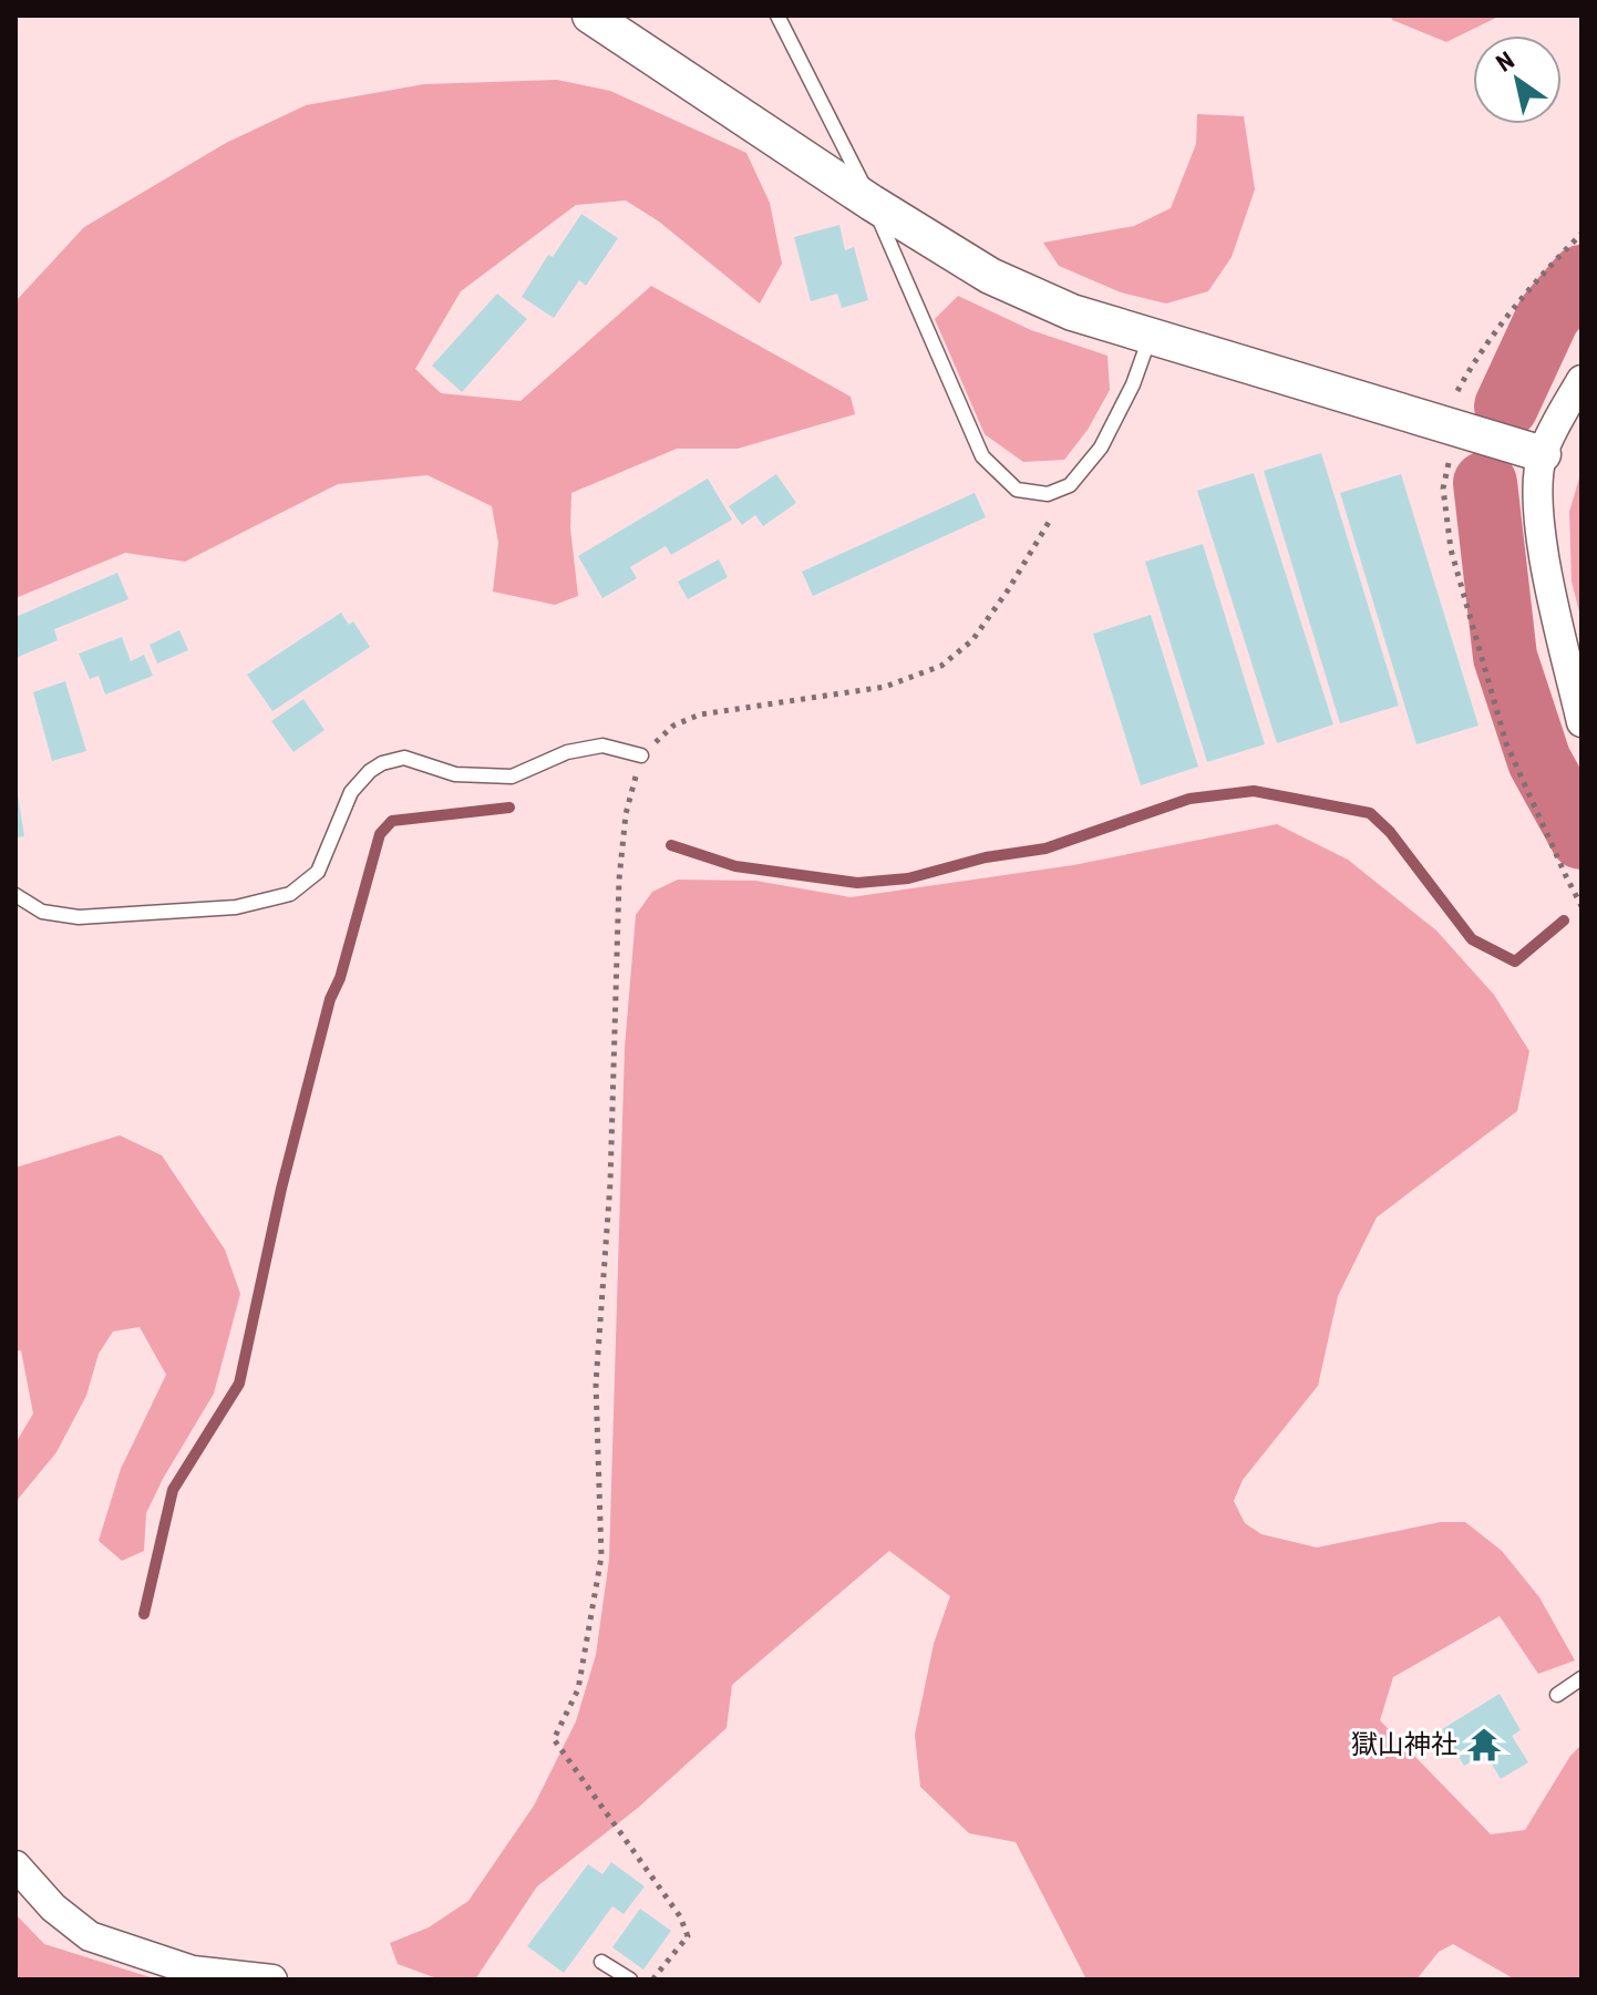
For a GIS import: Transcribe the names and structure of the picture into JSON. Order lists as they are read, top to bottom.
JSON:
{
  "places": {
    "temple": ["獄山神社"]
  },
  "north": "top left"
}
